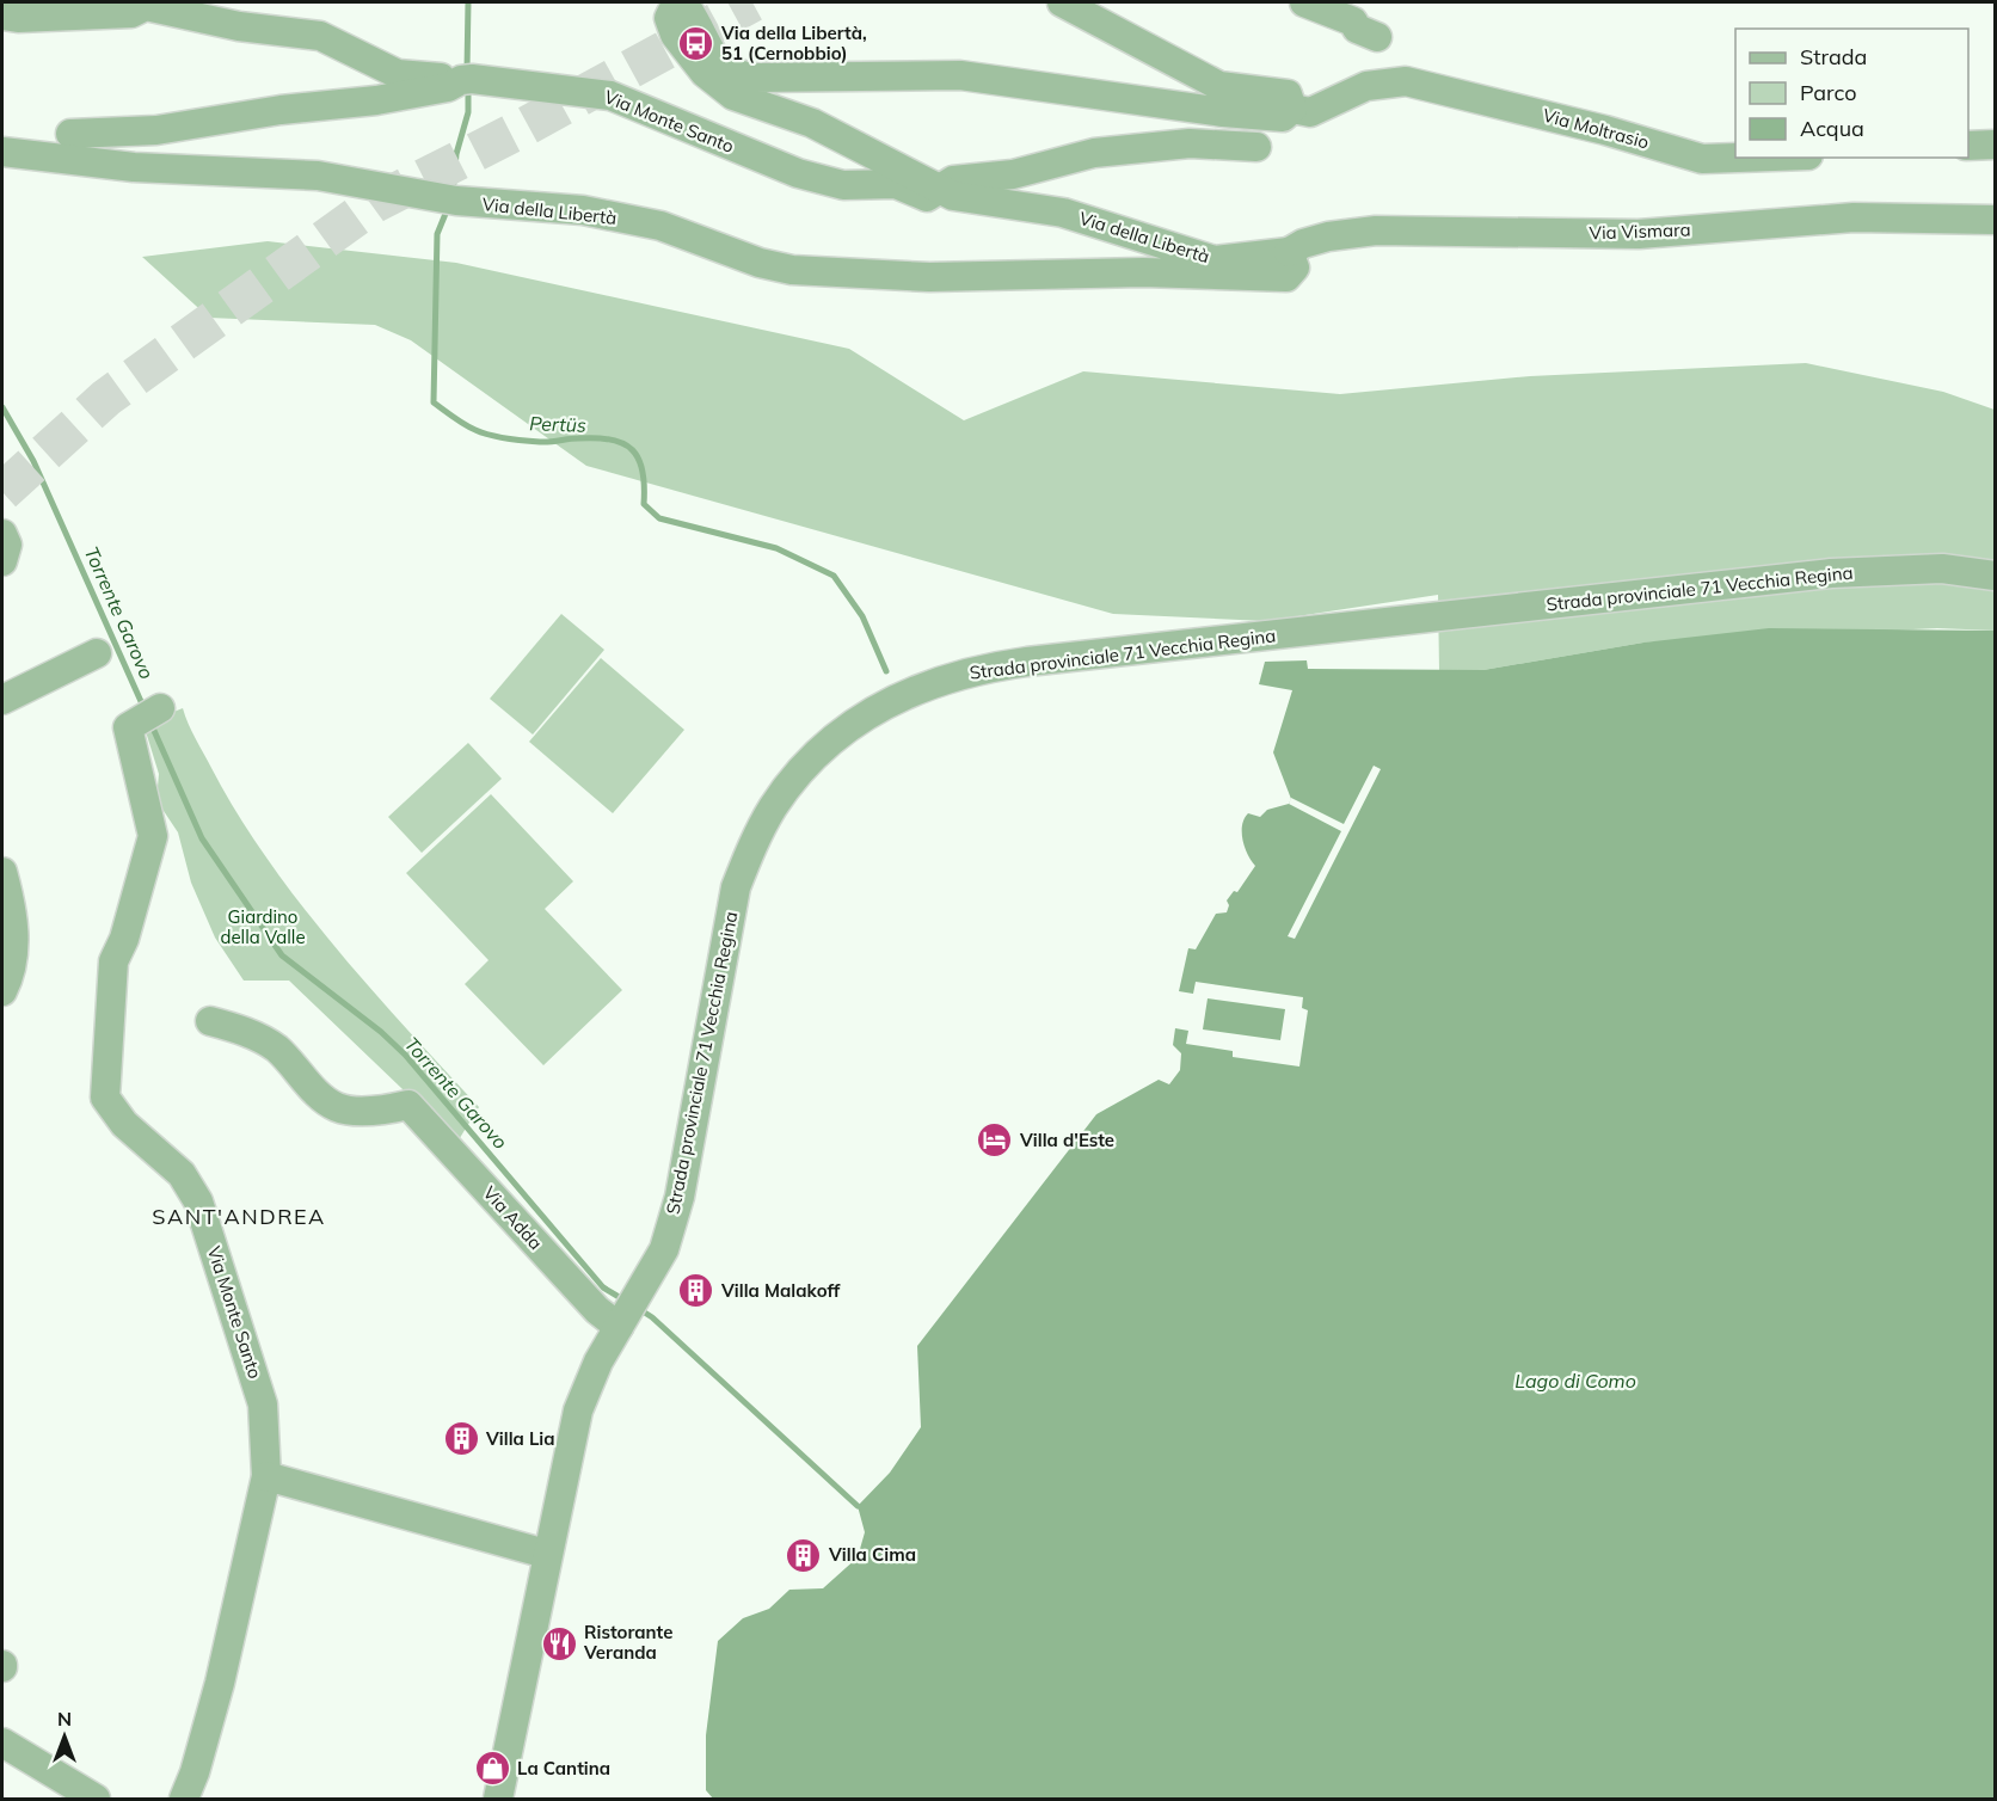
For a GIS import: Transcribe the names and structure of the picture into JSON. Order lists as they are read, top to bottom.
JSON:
{
  "streets": {
    "street": [
      "Via Monte Santo",
      "Via Moltrasio",
      "Via della Libertà",
      "Via Vismara",
      "Strada provinciale 71 Vecchia Regina",
      "Via Adda"
    ]
  },
  "crossings": [
    ["Via Monte Santo", "Via della Libertà"],
    ["Via Moltrasio", "Via della Libertà"],
    ["Via della Libertà", "Via Vismara"],
    ["Strada provinciale 71 Vecchia Regina", "Via Adda"]
  ],
  "districts": ["SANT'ANDREA"],
  "water": ["Pertüs", "Torrente Garovo", "Lago di Como"],
  "parks": ["Giardino della Valle"],
  "places": {
    "bus stop": ["Via della Libertà, 51 (Cernobbio)"],
    "hotel": ["Villa d'Este"],
    "building": ["Villa Malakoff", "Villa Lia", "Villa Cima"],
    "restaurant": ["Ristorante Veranda"],
    "shop": ["La Cantina"]
  },
  "legend": ["Strada", "Parco", "Acqua"],
  "north": "top"
}
